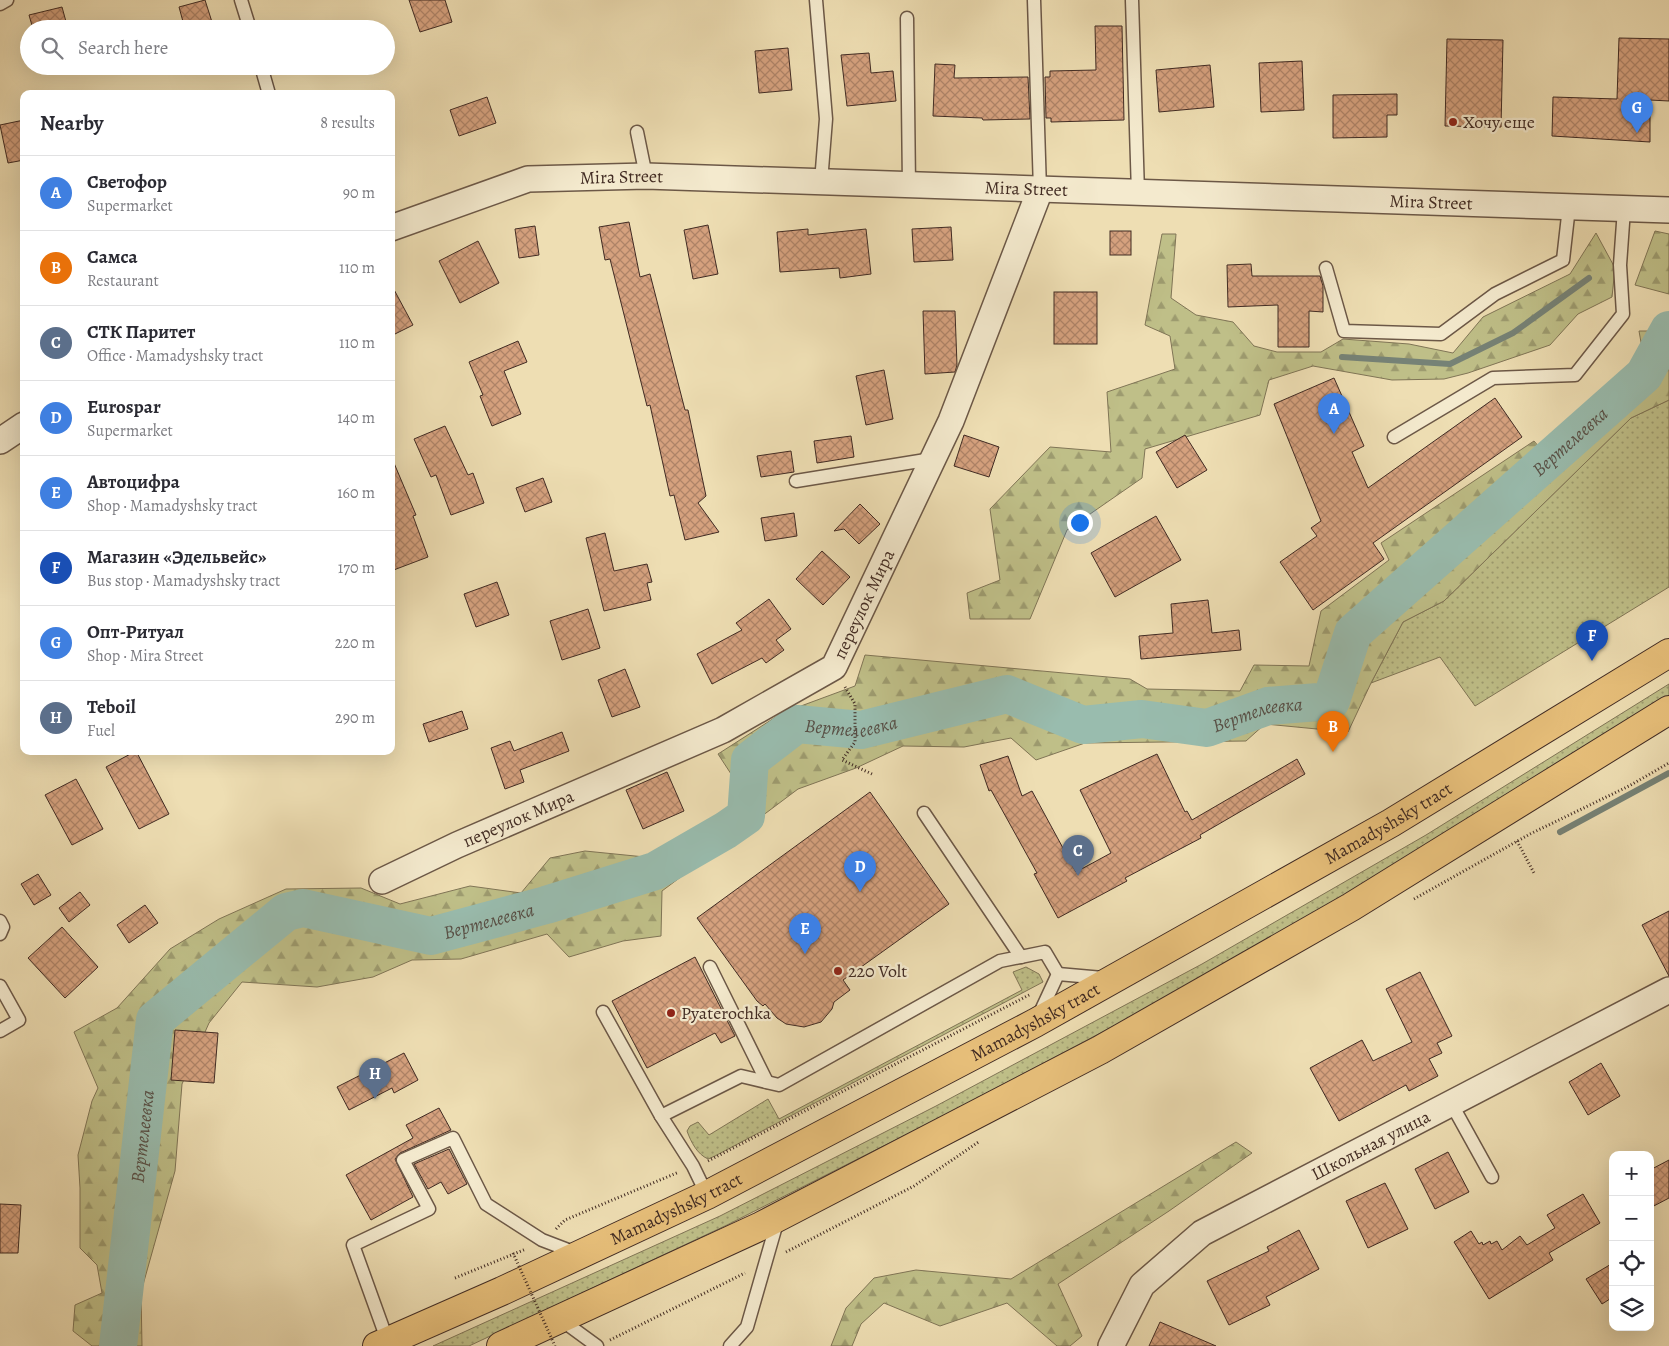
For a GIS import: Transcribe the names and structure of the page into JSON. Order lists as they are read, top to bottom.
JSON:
{
  "streets": {
    "main road": ["Mamadyshsky tract"],
    "street": ["Mira Street", "переулок Мира", "Школьная улица"]
  },
  "crossings": [
    ["Mira Street", "переулок Мира"]
  ],
  "water": ["Вертелеевка"],
  "places": ["Хочу еще", "220 Volt", "Pyaterochka"],
  "page": {
    "search": "Search here",
    "heading": ["Nearby", "8 results"],
    "pins": [
      "G",
      "A",
      "F",
      "B",
      "C",
      "D",
      "E",
      "H"
    ],
    "list": [
      {
        "mark": "A",
        "name": "Светофор",
        "note": "Supermarket",
        "value": "90 m"
      },
      {
        "mark": "B",
        "name": "Самса",
        "note": "Restaurant",
        "value": "110 m"
      },
      {
        "mark": "C",
        "name": "СТК Паритет",
        "note": "Office · Mamadyshsky tract",
        "value": "110 m"
      },
      {
        "mark": "D",
        "name": "Eurospar",
        "note": "Supermarket",
        "value": "140 m"
      },
      {
        "mark": "E",
        "name": "Автоцифра",
        "note": "Shop · Mamadyshsky tract",
        "value": "160 m"
      },
      {
        "mark": "F",
        "name": "Магазин «Эдельвейс»",
        "note": "Bus stop · Mamadyshsky tract",
        "value": "170 m"
      },
      {
        "mark": "G",
        "name": "Опт-Ритуал",
        "note": "Shop · Mira Street",
        "value": "220 m"
      },
      {
        "mark": "H",
        "name": "Teboil",
        "note": "Fuel",
        "value": "290 m"
      }
    ],
    "map_buttons": ["+", "−"]
  }
}
